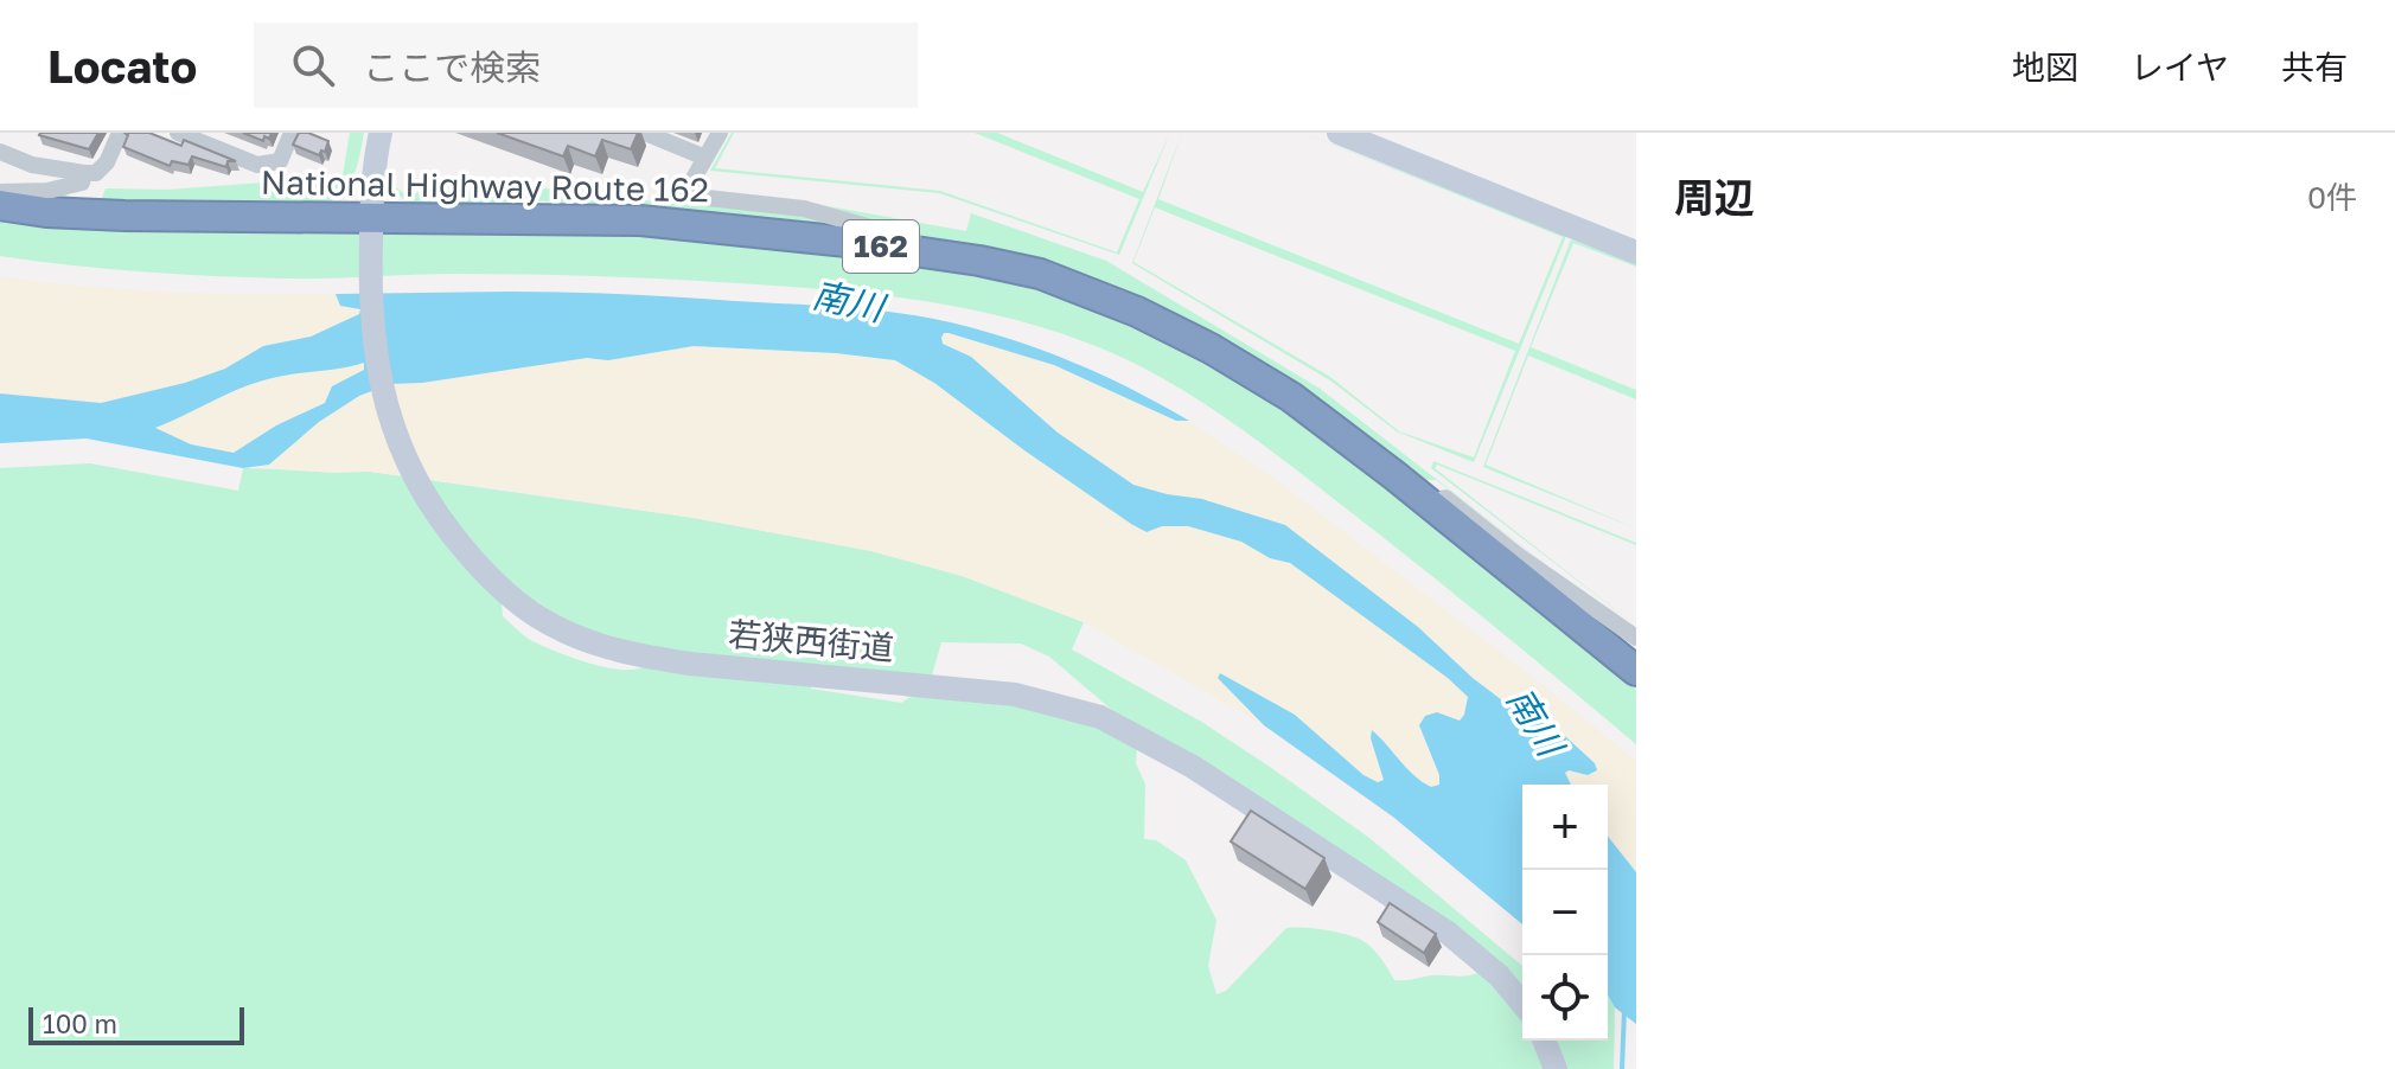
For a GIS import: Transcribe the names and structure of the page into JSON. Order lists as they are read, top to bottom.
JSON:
{
  "streets": {
    "highway": ["National Highway Route 162", "162"],
    "street": ["若狭西街道"]
  },
  "crossings": [
    ["National Highway Route 162", "若狭西街道"]
  ],
  "water": ["南川"],
  "scale_bar": "100 m",
  "page": {
    "header": "Locato",
    "search": "ここで検索",
    "nav": ["地図", "レイヤ", "共有"],
    "heading": ["周辺", "0件"],
    "map_buttons": ["+", "−"],
    "scale": "100 m"
  }
}
